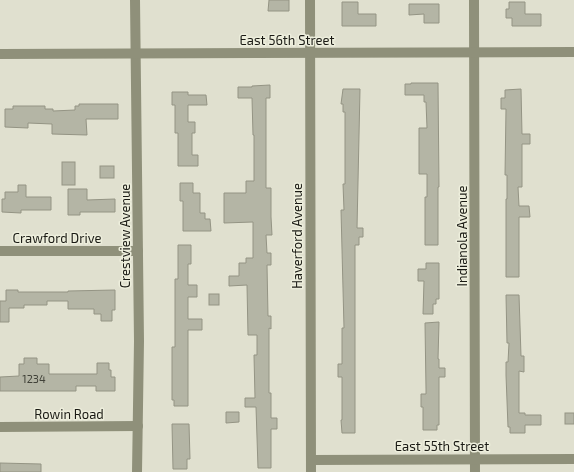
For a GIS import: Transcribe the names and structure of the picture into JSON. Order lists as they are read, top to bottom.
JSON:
{
  "streets": {
    "street": [
      "East 56th Street",
      "Crestview Avenue",
      "Haverford Avenue",
      "Indianola Avenue",
      "Crawford Drive",
      "Rowin Road",
      "East 55th Street"
    ]
  },
  "crossings": [
    ["East 56th Street", "Crestview Avenue"],
    ["East 56th Street", "Haverford Avenue"],
    ["East 56th Street", "Indianola Avenue"],
    ["Crestview Avenue", "Crawford Drive"],
    ["Crestview Avenue", "Rowin Road"],
    ["Haverford Avenue", "East 55th Street"],
    ["Indianola Avenue", "East 55th Street"]
  ],
  "house_numbers": ["1234"]
}
